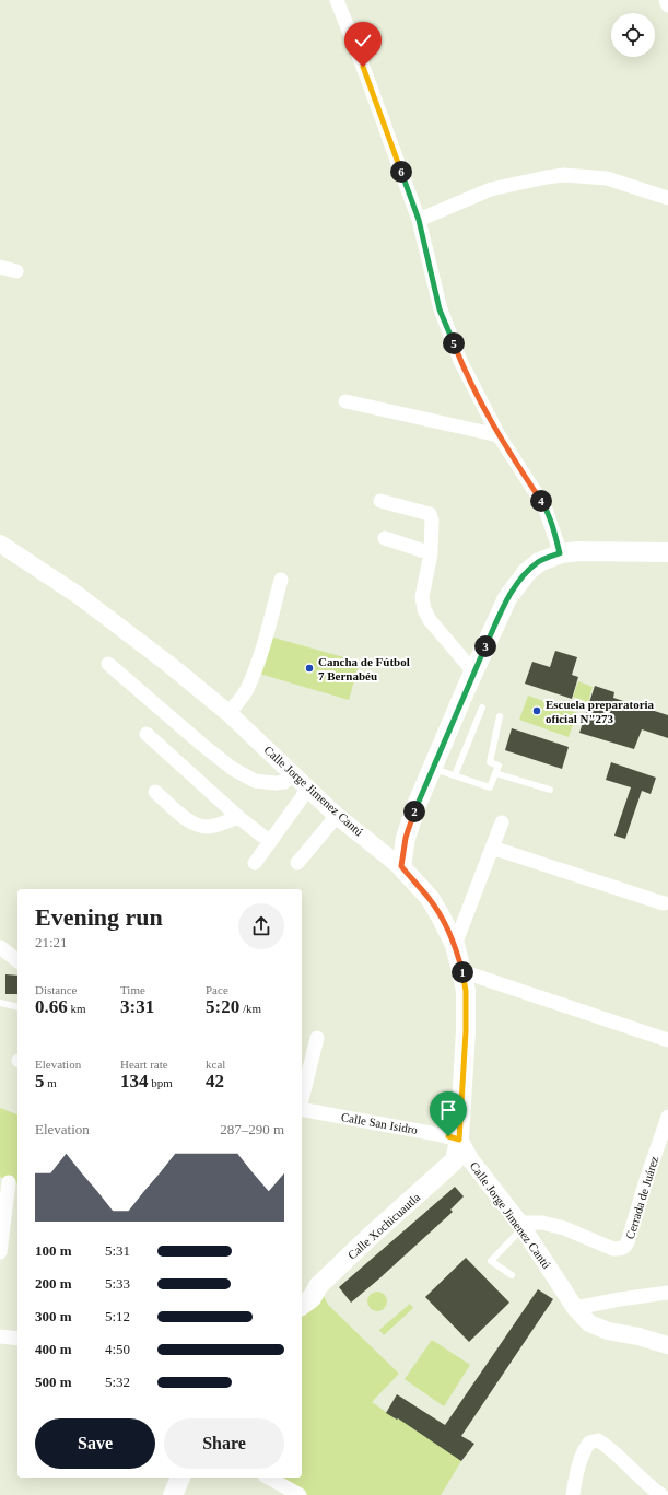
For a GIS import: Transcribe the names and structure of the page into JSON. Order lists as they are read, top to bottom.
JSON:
{
  "streets": {
    "main road": ["Calle Jorge Jimenez Cantú", "Calle Xochicuautla"],
    "street": ["Calle San Isidro", "Cerrada de Juárez"]
  },
  "crossings": [
    ["Calle Jorge Jimenez Cantú", "Calle San Isidro"],
    ["Calle Jorge Jimenez Cantú", "Cerrada de Juárez"],
    ["Calle Jorge Jimenez Cantú", "Calle Xochicuautla"],
    ["Calle San Isidro", "Calle Xochicuautla"]
  ],
  "places": ["Cancha de Fútbol 7 Bernabéu", "Escuela preparatoria oficial N\"273"],
  "page": {
    "pins": [
      "6",
      "5",
      "4",
      "3",
      "2",
      "1"
    ],
    "heading": ["Evening run", "21:21"],
    "stats": [
      ["Distance", "0.66 km"],
      ["Time", "3:31"],
      ["Pace", "5:20 /km"],
      ["Elevation", "5 m"],
      ["Heart rate", "134 bpm"],
      ["kcal", "42"]
    ],
    "chart": ["Elevation", "287–290 m"],
    "list": [
      {
        "name": "100 m",
        "note": "5:31"
      },
      {
        "name": "200 m",
        "note": "5:33"
      },
      {
        "name": "300 m",
        "note": "5:12"
      },
      {
        "name": "400 m",
        "note": "4:50"
      },
      {
        "name": "500 m",
        "note": "5:32"
      }
    ],
    "buttons": ["Save", "Share"]
  }
}
